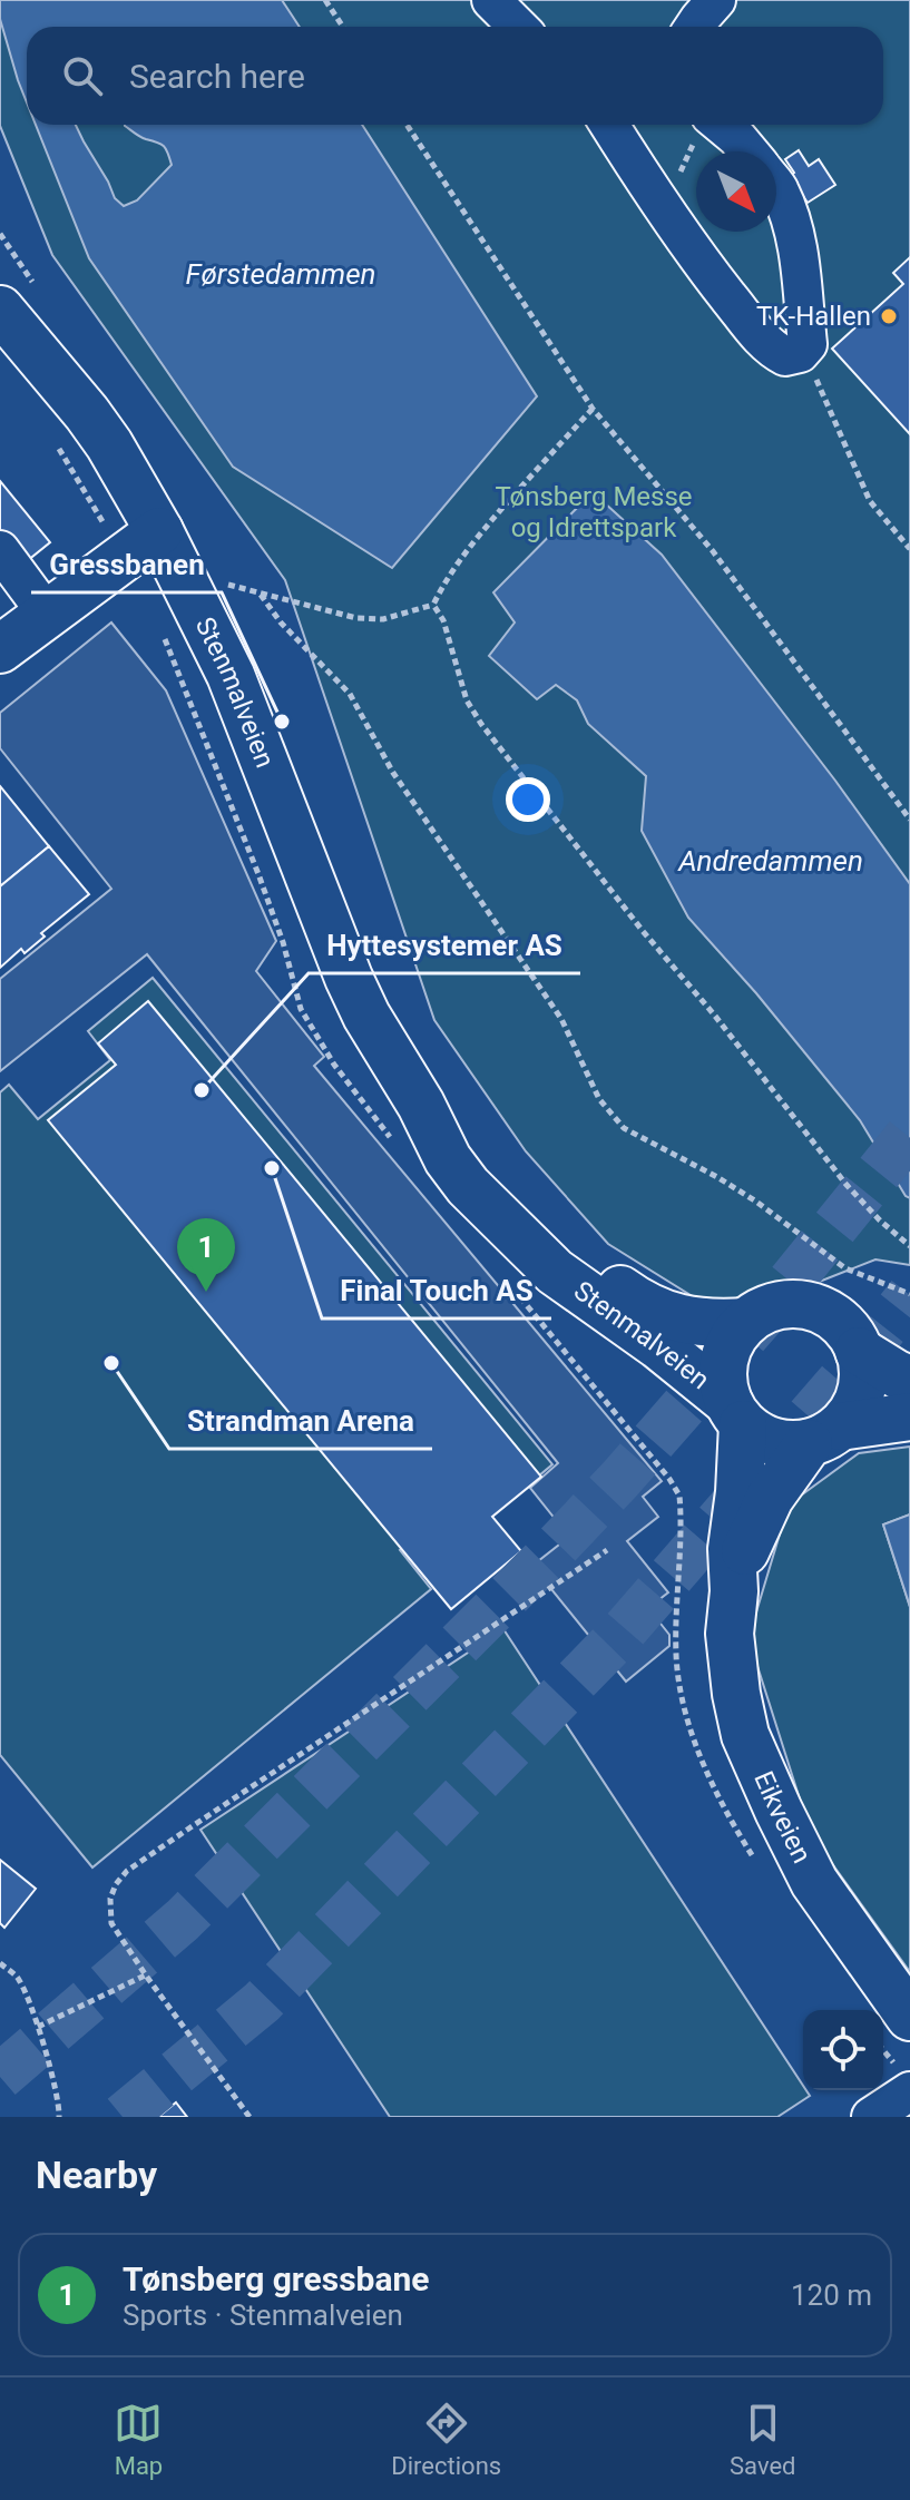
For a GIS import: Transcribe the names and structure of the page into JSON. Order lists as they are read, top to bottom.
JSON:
{
  "streets": {
    "main road": ["Stenmalveien", "Eikveien"]
  },
  "crossings": [
    ["Stenmalveien", "Eikveien"]
  ],
  "water": ["Førstedammen", "Andredammen"],
  "parks": ["Tønsberg Messe og Idrettspark"],
  "places": [
    "TK-Hallen",
    "Gressbanen",
    "Hyttesystemer AS",
    "Final Touch AS",
    "Strandman Arena"
  ],
  "north": "bottom right",
  "page": {
    "search": "Search here",
    "pins": "1",
    "heading": "Nearby",
    "list": [
      {
        "mark": "1",
        "name": "Tønsberg gressbane",
        "note": "Sports · Stenmalveien",
        "value": "120 m"
      }
    ],
    "nav": ["Map", "Directions", "Saved"]
  }
}
